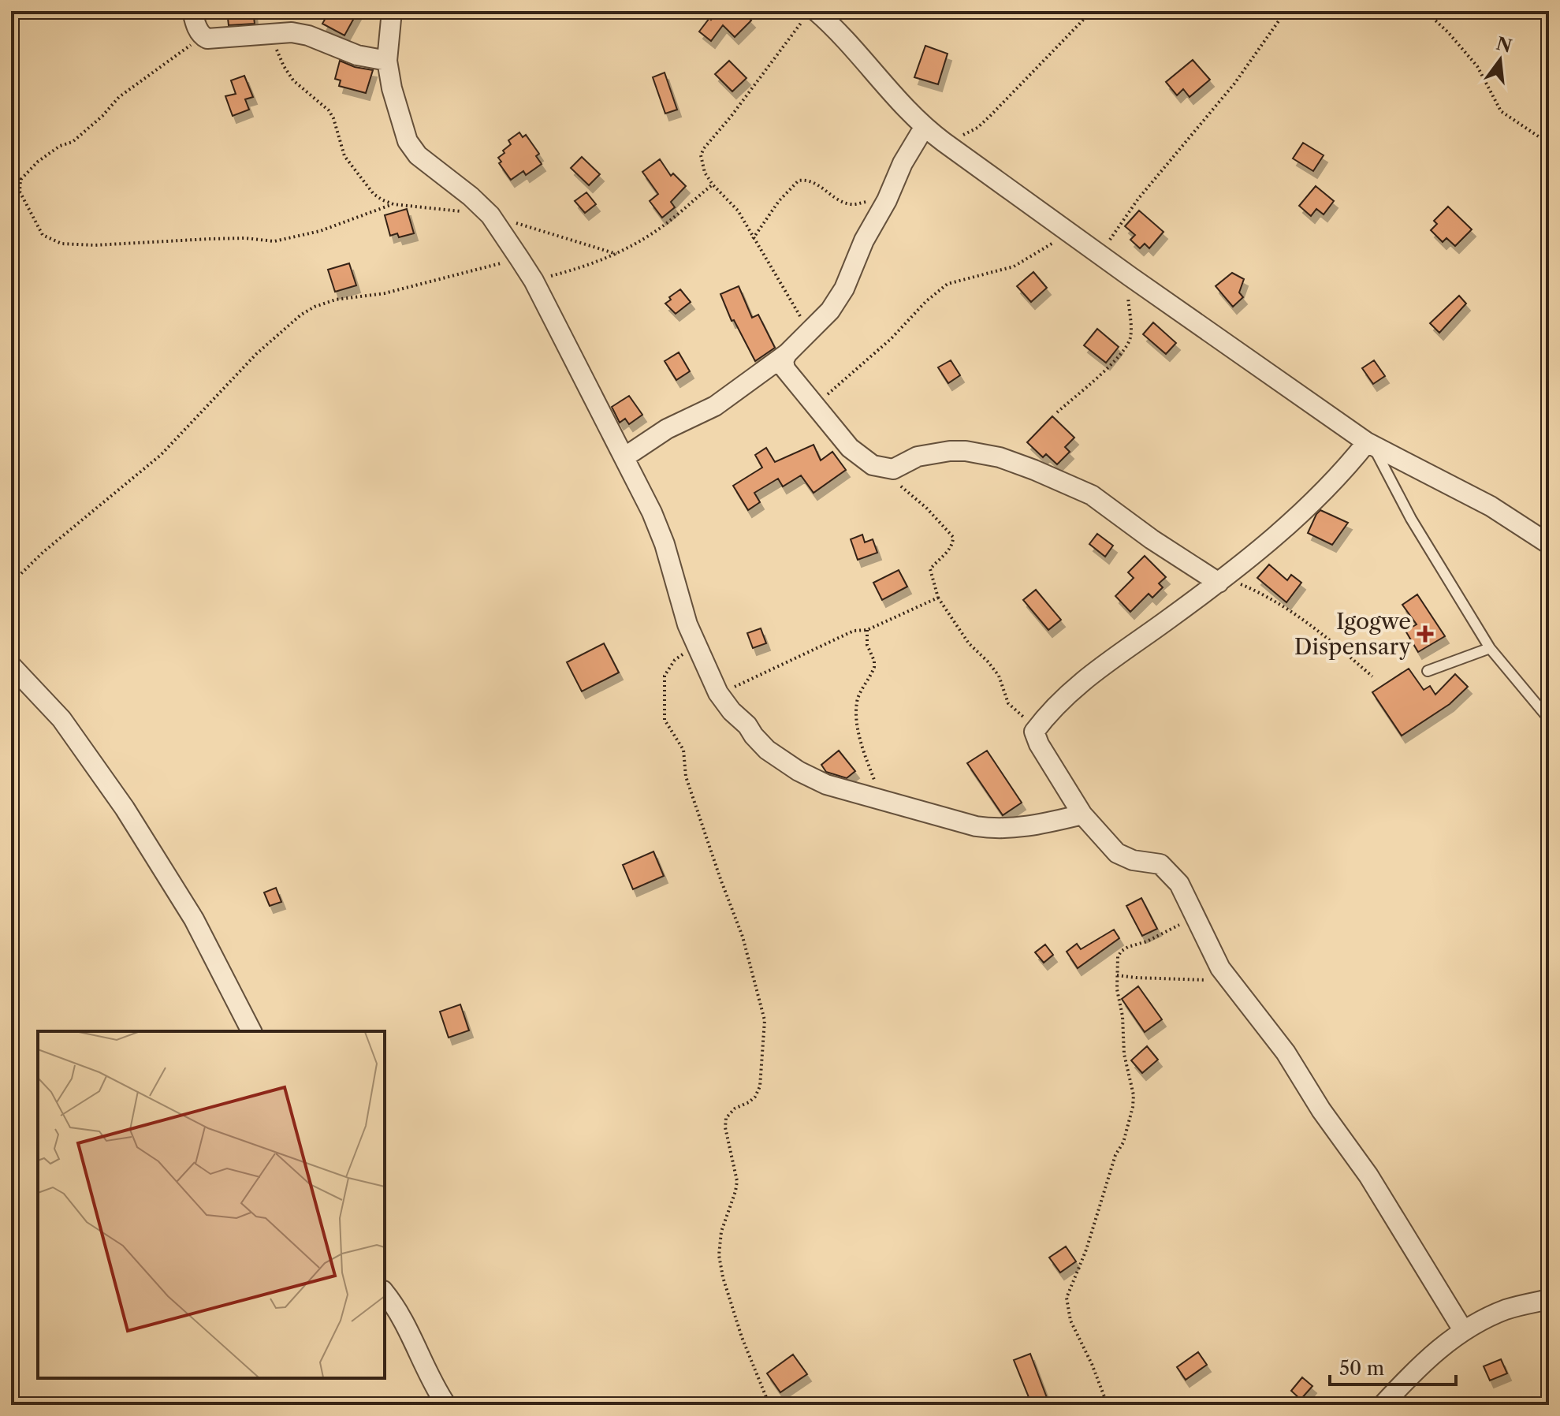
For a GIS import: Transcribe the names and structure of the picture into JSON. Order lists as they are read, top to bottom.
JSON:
{
  "places": {
    "health": ["Igogwe Dispensary"]
  },
  "scale_bar": "50 m",
  "north": "top"
}
